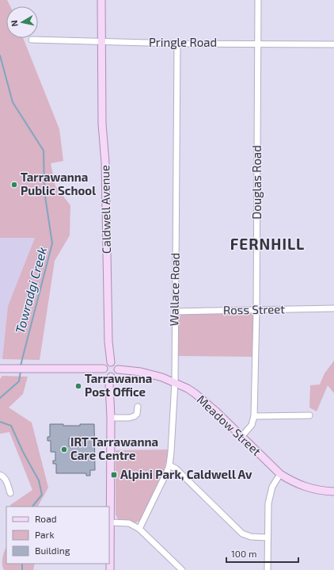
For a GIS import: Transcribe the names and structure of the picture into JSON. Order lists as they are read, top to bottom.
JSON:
{
  "streets": {
    "main road": ["Caldwell Avenue", "Meadow Street"],
    "street": [
      "Pringle Road",
      "Douglas Road",
      "Wallace Road",
      "Ross Street"
    ]
  },
  "crossings": [
    ["Pringle Road", "Douglas Road"],
    ["Pringle Road", "Caldwell Avenue"],
    ["Pringle Road", "Wallace Road"],
    ["Douglas Road", "Ross Street"],
    ["Douglas Road", "Meadow Street"],
    ["Caldwell Avenue", "Meadow Street"],
    ["Wallace Road", "Ross Street"],
    ["Wallace Road", "Meadow Street"]
  ],
  "districts": ["FERNHILL"],
  "water": ["Towradgi Creek"],
  "places": {
    "other": ["Tarrawanna Public School", "Tarrawanna Post Office", "IRT Tarrawanna Care Centre"],
    "transit": ["Alpini Park, Caldwell Av"]
  },
  "legend": ["Road", "Park", "Building"],
  "scale_bar": "100 m",
  "north": "left"
}
